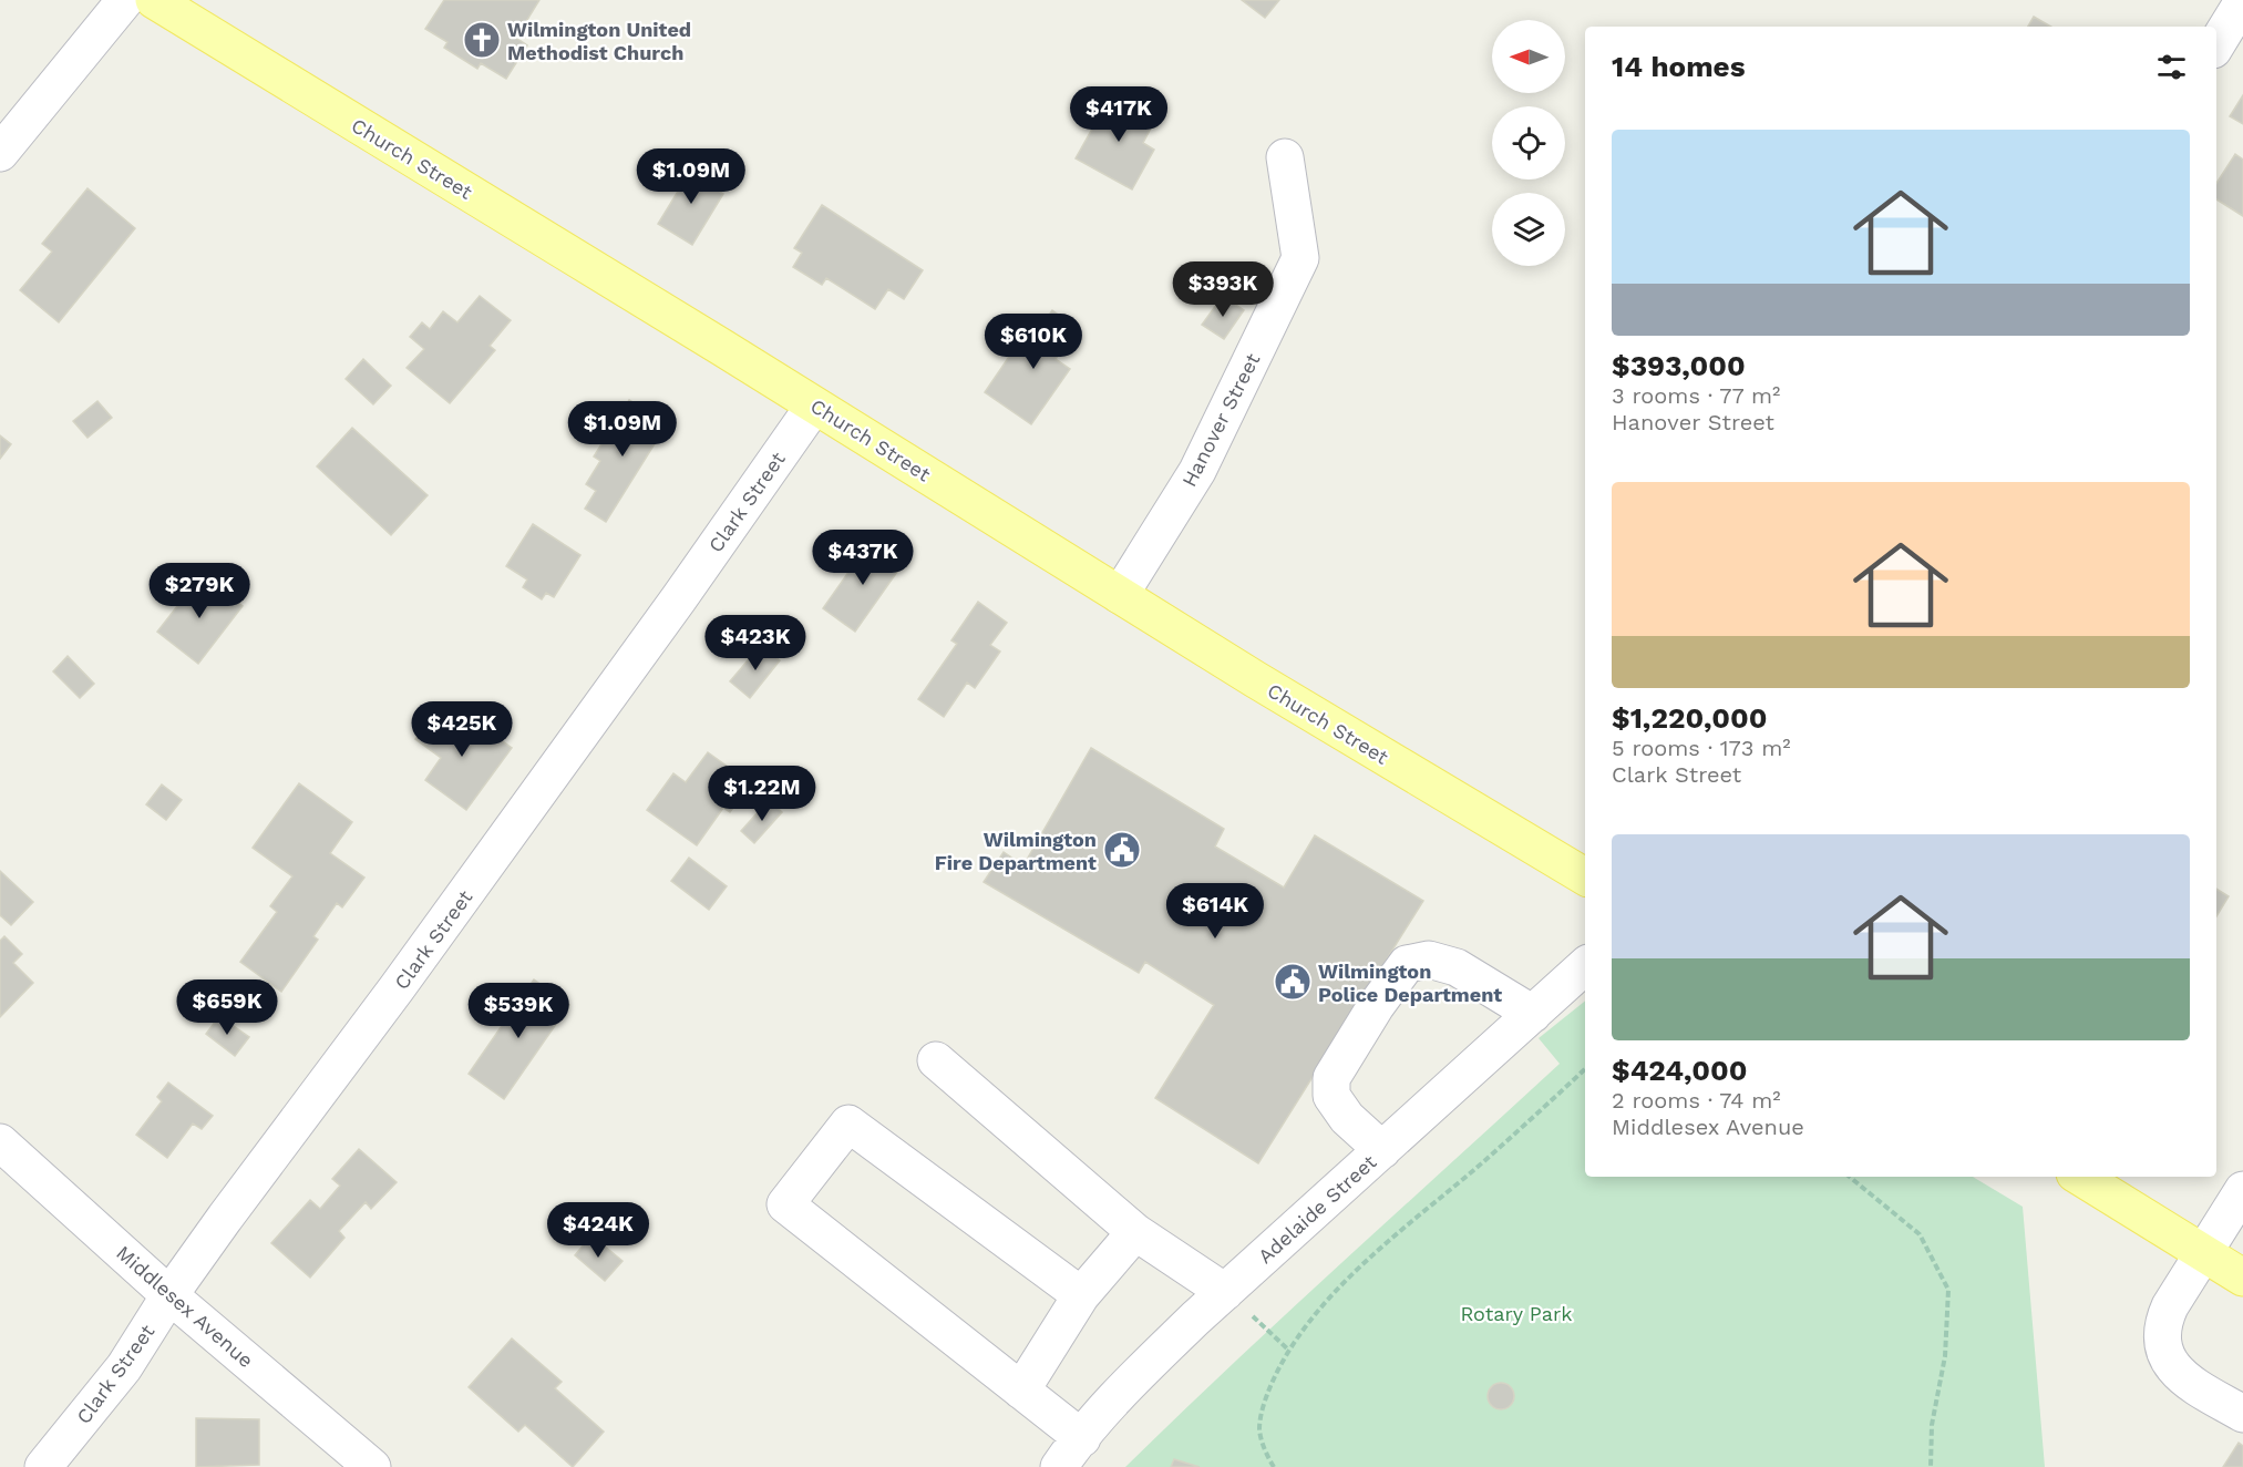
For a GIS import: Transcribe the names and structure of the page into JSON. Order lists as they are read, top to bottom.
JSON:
{
  "streets": {
    "main road": ["Church Street"],
    "street": [
      "Hanover Street",
      "Clark Street",
      "Adelaide Street",
      "Middlesex Avenue"
    ]
  },
  "crossings": [
    ["Church Street", "Hanover Street"],
    ["Church Street", "Clark Street"],
    ["Clark Street", "Middlesex Avenue"]
  ],
  "parks": ["Rotary Park"],
  "places": {
    "church": ["Wilmington United Methodist Church"],
    "public building": ["Wilmington Fire Department", "Wilmington Police Department"]
  },
  "north": "left",
  "page": {
    "heading": "14 homes",
    "price": [
      "$417K",
      "$1.09M",
      "$393K",
      "$610K",
      "$1.09M",
      "$437K",
      "$279K",
      "$423K",
      "$425K",
      "$1.22M",
      "$614K",
      "$659K",
      "$539K",
      "$424K"
    ],
    "list": [
      {
        "name": "$393,000",
        "note": "3 rooms · 77 m² · Hanover Street"
      },
      {
        "name": "$1,220,000",
        "note": "5 rooms · 173 m² · Clark Street"
      },
      {
        "name": "$424,000",
        "note": "2 rooms · 74 m² · Middlesex Avenue"
      }
    ]
  }
}
